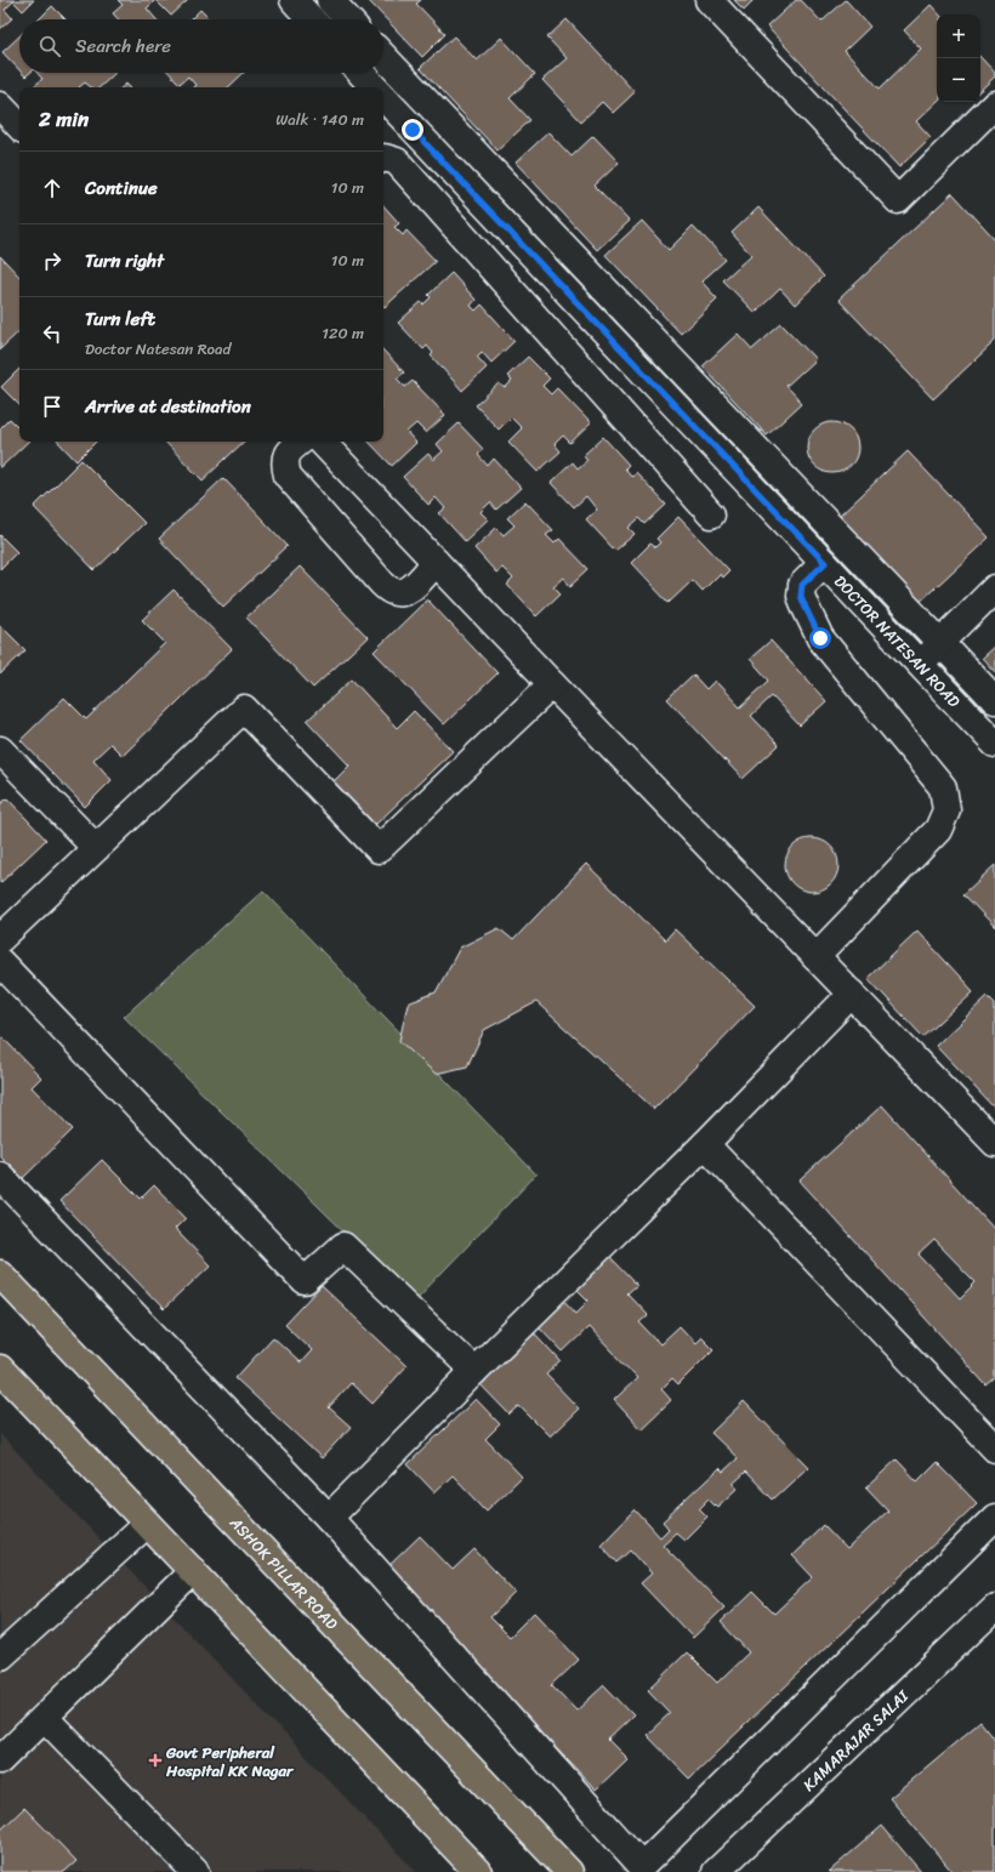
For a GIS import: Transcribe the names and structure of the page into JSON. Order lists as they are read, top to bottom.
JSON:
{
  "streets": {
    "main road": ["ASHOK PILLAR ROAD"],
    "street": ["DOCTOR NATESAN ROAD", "KAMARAJAR SALAI"]
  },
  "places": {
    "health": ["Govt Peripheral Hospital KK Nagar"]
  },
  "page": {
    "map_buttons": ["+", "−"],
    "search": "Search here",
    "heading": ["2 min", "Walk · 140 m"],
    "list": [
      ["Continue", "10 m"],
      ["Turn right", "10 m"],
      ["Turn left", "Doctor Natesan Road", "120 m"],
      "Arrive at destination"
    ]
  }
}
